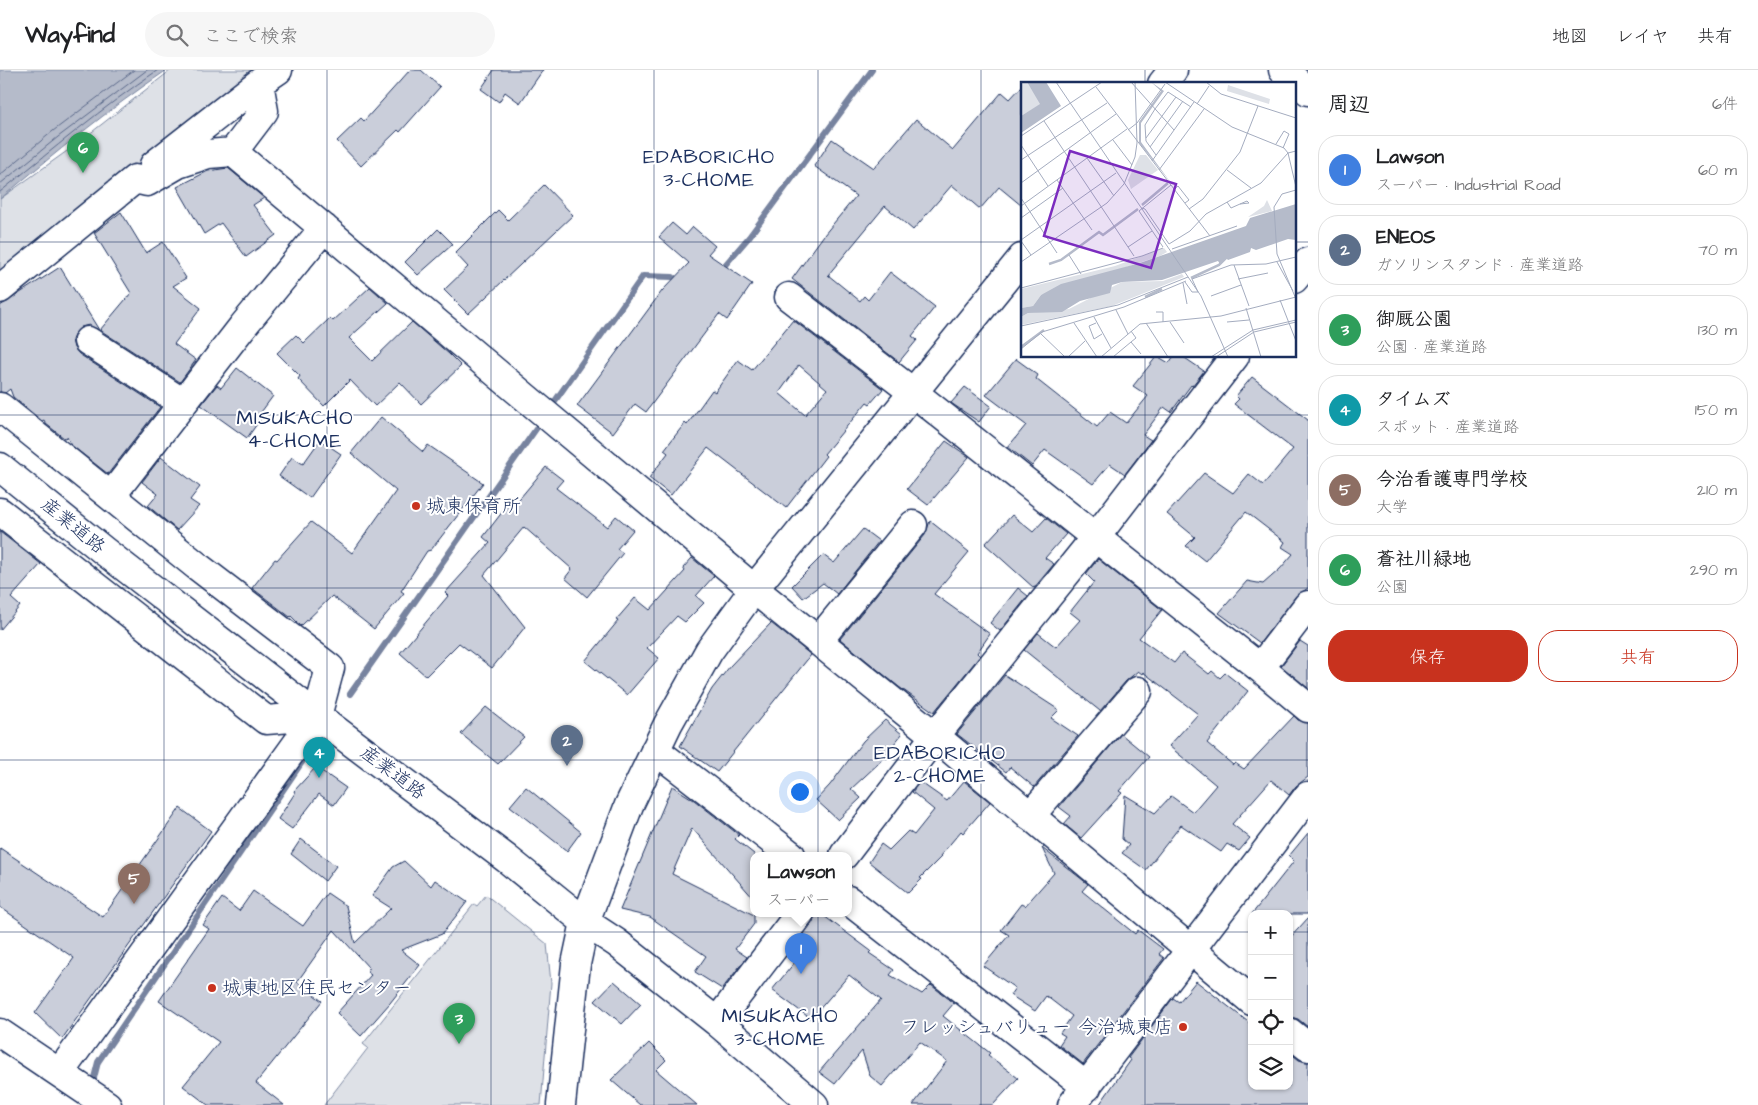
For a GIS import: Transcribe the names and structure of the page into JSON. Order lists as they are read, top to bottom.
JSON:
{
  "streets": {
    "street": ["産業道路"]
  },
  "districts": [
    "EDABORICHO 3-CHOME",
    "MISUKACHO 4-CHOME",
    "EDABORICHO 2-CHOME",
    "MISUKACHO 3-CHOME"
  ],
  "places": ["城東保育所", "城東地区住民センター", "フレッシュバリュー 今治城東店"],
  "page": {
    "header": "Wayfind",
    "search": "ここで検索",
    "nav": ["地図", "レイヤ", "共有"],
    "heading": ["周辺", "6件"],
    "pins": [
      "6",
      "2",
      "4",
      "5",
      "1",
      "3"
    ],
    "list": [
      {
        "mark": "1",
        "name": "Lawson",
        "note": "スーパー · Industrial Road",
        "value": "60 m"
      },
      {
        "mark": "2",
        "name": "ENEOS",
        "note": "ガソリンスタンド · 産業道路",
        "value": "70 m"
      },
      {
        "mark": "3",
        "name": "御厩公園",
        "note": "公園 · 産業道路",
        "value": "130 m"
      },
      {
        "mark": "4",
        "name": "タイムズ",
        "note": "スポット · 産業道路",
        "value": "150 m"
      },
      {
        "mark": "5",
        "name": "今治看護専門学校",
        "note": "大学",
        "value": "210 m"
      },
      {
        "mark": "6",
        "name": "蒼社川緑地",
        "note": "公園",
        "value": "290 m"
      }
    ],
    "buttons": ["保存", "共有"],
    "popup": ["Lawson", "スーパー"],
    "map_buttons": ["+", "−"]
  }
}
